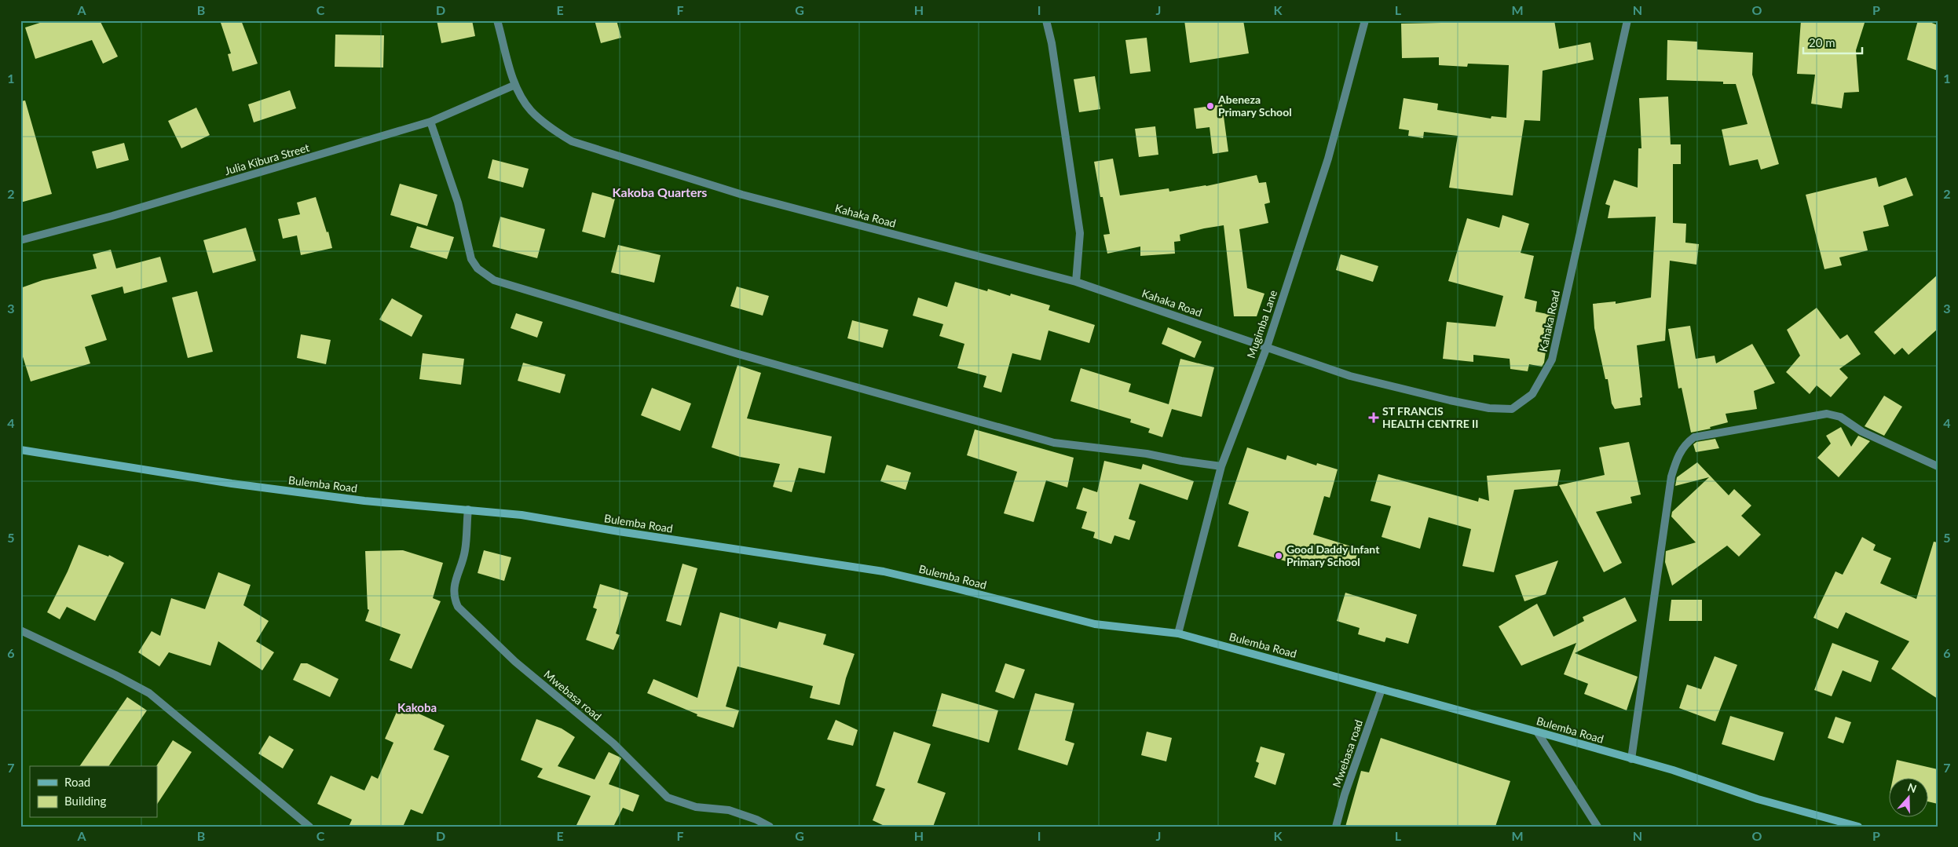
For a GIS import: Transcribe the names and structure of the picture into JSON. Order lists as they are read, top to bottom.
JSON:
{
  "streets": {
    "main road": ["Bulemba Road"],
    "street": [
      "Julia Kibura Street",
      "Kahaka Road",
      "Mugimba Lane",
      "Mwebasa road"
    ]
  },
  "crossings": [
    ["Julia Kibura Street", "Kahaka Road"],
    ["Kahaka Road", "Mugimba Lane"],
    ["Mugimba Lane", "Bulemba Road"],
    ["Bulemba Road", "Mwebasa road"]
  ],
  "districts": ["Kakoba Quarters", "Kakoba"],
  "places": {
    "other": ["Abeneza Primary School", "Good Daddy Infant Primary School"],
    "health": ["ST FRANCIS HEALTH CENTRE II"]
  },
  "legend": ["Road", "Building"],
  "scale_bar": "20 m",
  "north": "top",
  "grid": {
    "columns": [
      "A",
      "B",
      "C",
      "D",
      "E",
      "F",
      "G",
      "H",
      "I",
      "J",
      "K",
      "L",
      "M",
      "N",
      "O",
      "P"
    ],
    "rows": [
      "1",
      "2",
      "3",
      "4",
      "5",
      "6",
      "7"
    ]
  }
}
